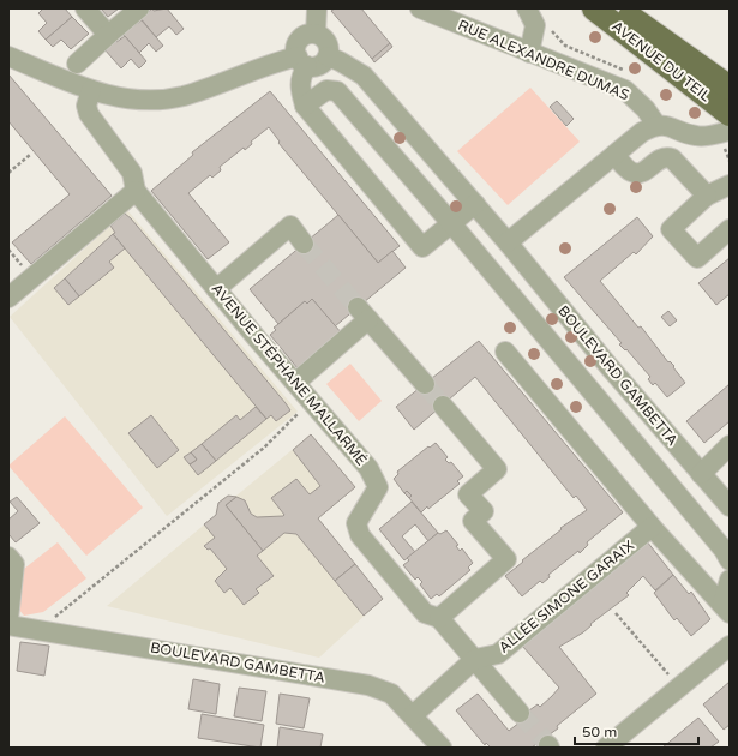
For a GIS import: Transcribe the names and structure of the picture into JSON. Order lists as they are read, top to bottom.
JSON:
{
  "streets": {
    "main road": ["AVENUE DU TEIL"],
    "street": [
      "RUE ALEXANDRE DUMAS",
      "AVENUE STÉPHANE MALLARMÉ",
      "BOULEVARD GAMBETTA",
      "ALLÉE SIMONE GARAIX"
    ]
  },
  "crossings": [
    ["AVENUE STÉPHANE MALLARMÉ", "ALLÉE SIMONE GARAIX"],
    ["BOULEVARD GAMBETTA", "ALLÉE SIMONE GARAIX"]
  ],
  "scale_bar": "50 m"
}
